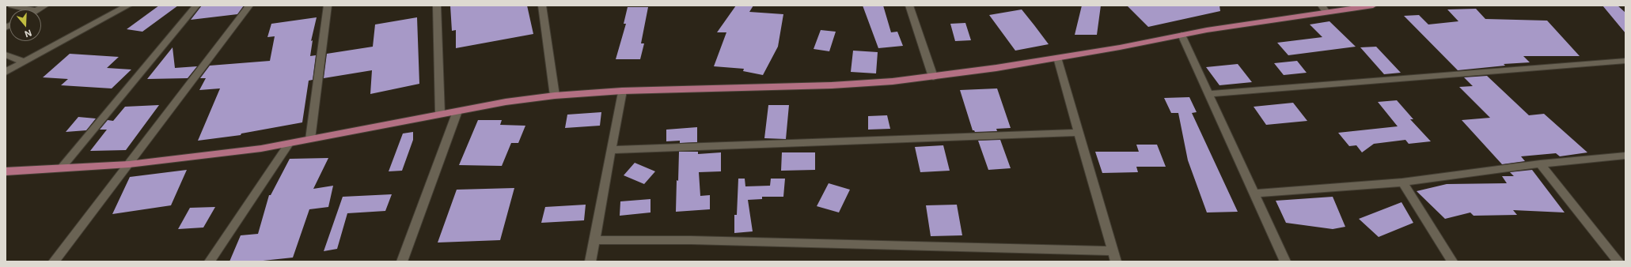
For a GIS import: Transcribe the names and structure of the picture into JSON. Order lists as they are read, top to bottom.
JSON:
{
  "north": "bottom"
}
